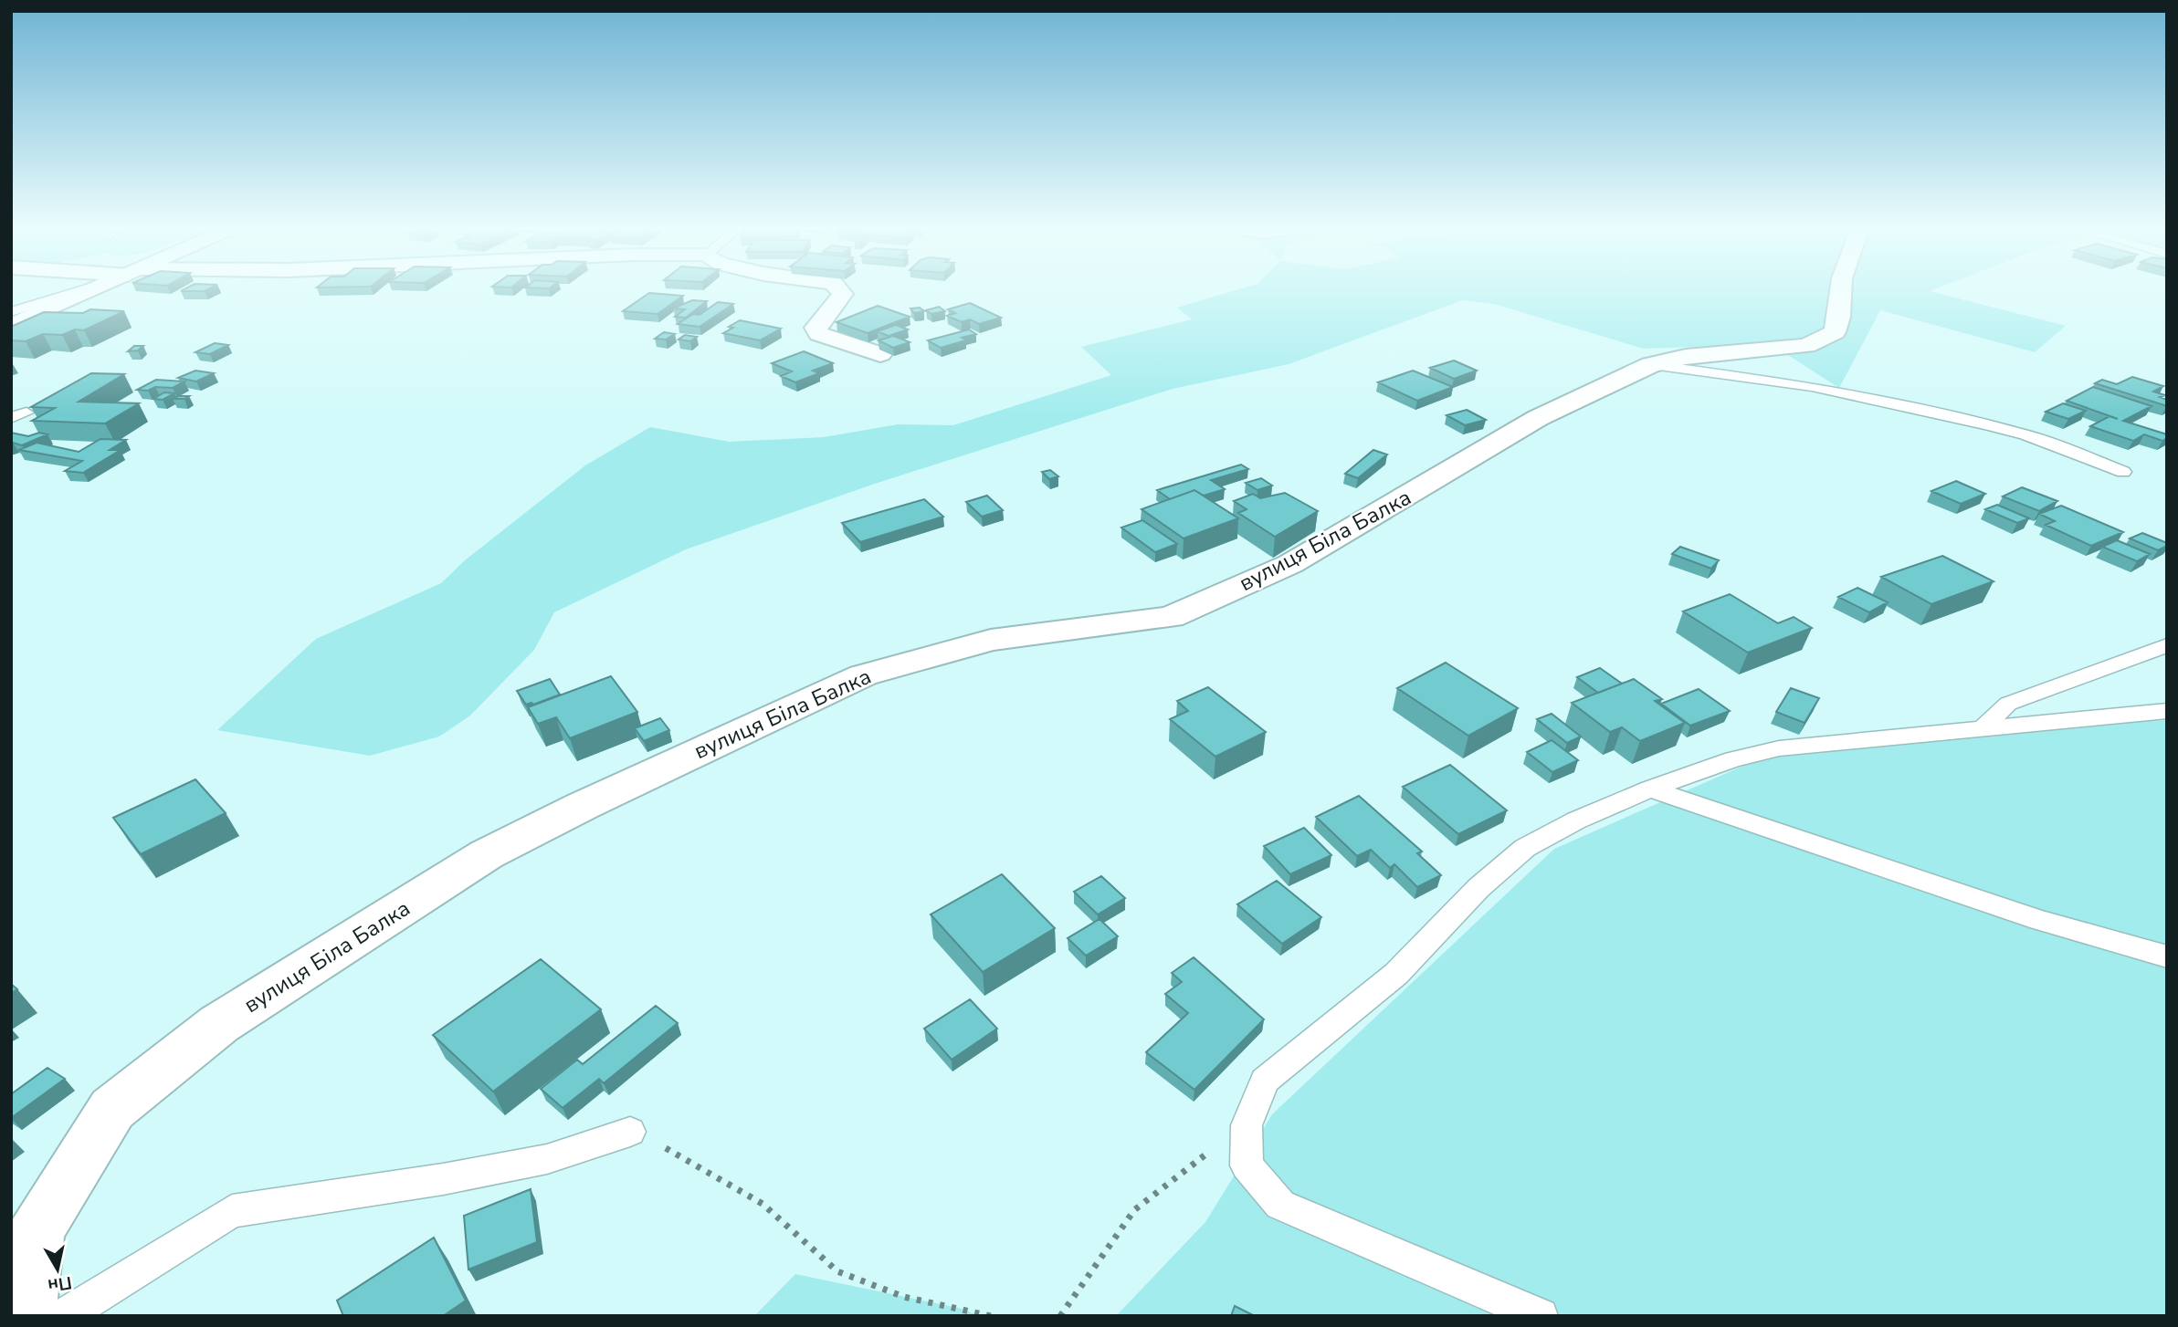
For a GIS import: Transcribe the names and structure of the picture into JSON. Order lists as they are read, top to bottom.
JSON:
{
  "streets": {
    "street": ["вулиця Біла Балка"]
  },
  "north": "bottom"
}
